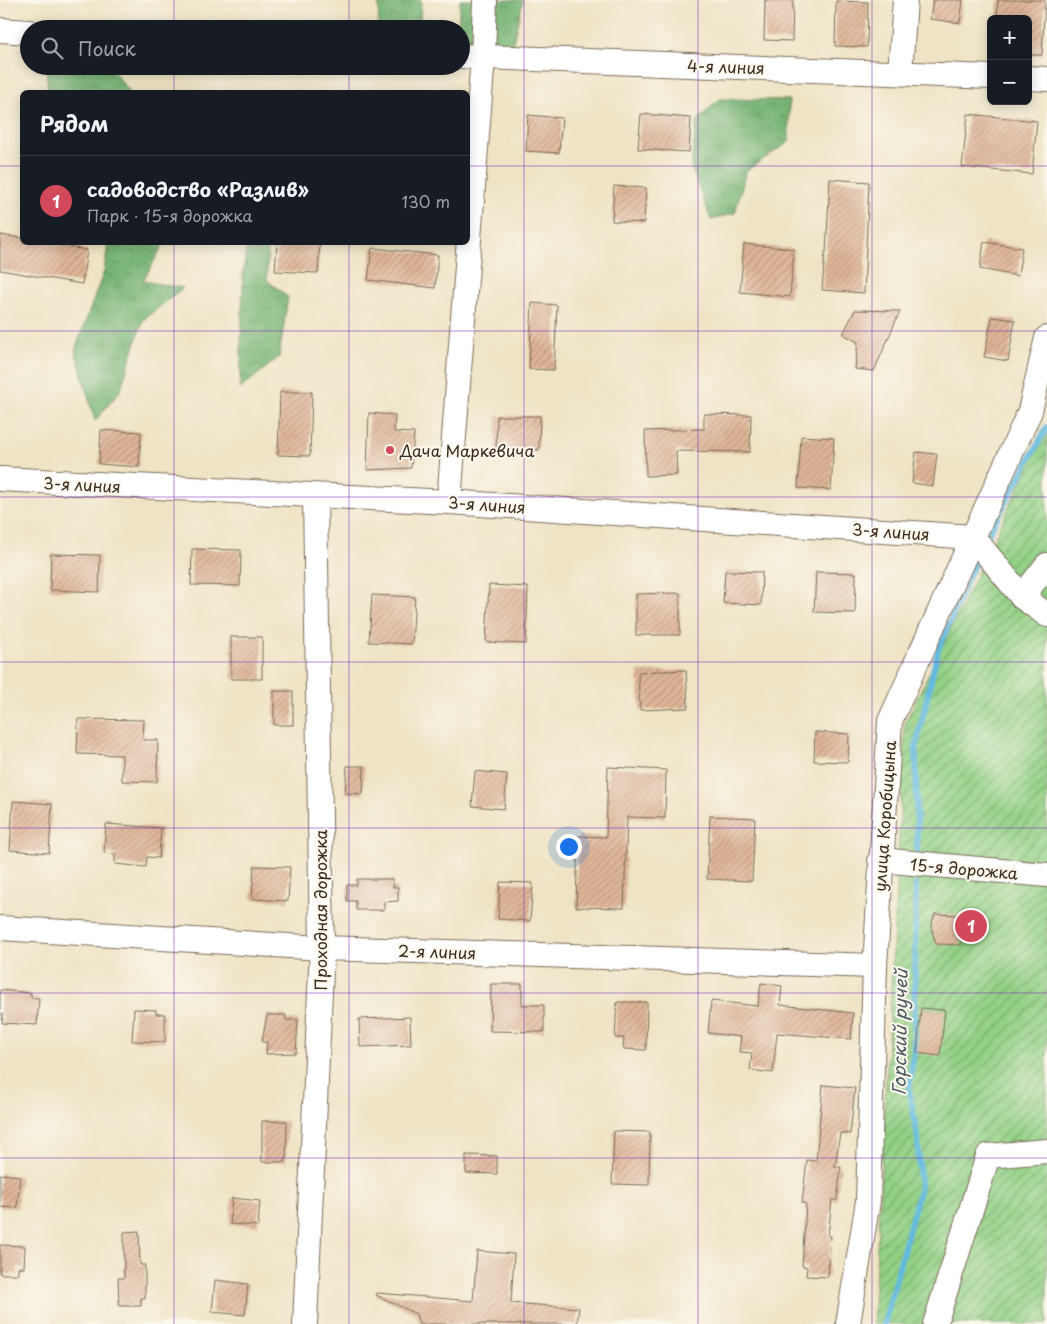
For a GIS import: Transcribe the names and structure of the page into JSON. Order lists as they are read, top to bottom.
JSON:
{
  "streets": {
    "street": [
      "4-я линия",
      "3-я линия",
      "улица Коробицына",
      "15-я дорожка",
      "Проходная дорожка",
      "2-я линия"
    ]
  },
  "crossings": [
    ["3-я линия", "улица Коробицына"],
    ["3-я линия", "Проходная дорожка"],
    ["улица Коробицына", "15-я дорожка"],
    ["улица Коробицына", "2-я линия"],
    ["Проходная дорожка", "2-я линия"]
  ],
  "water": ["Горский ручей"],
  "places": ["Дача Маркевича"],
  "page": {
    "map_buttons": ["+", "−"],
    "search": "Поиск",
    "heading": "Рядом",
    "list": [
      {
        "mark": "1",
        "name": "садоводство «Разлив»",
        "note": "Парк · 15-я дорожка",
        "value": "130 m"
      }
    ],
    "pins": "1"
  }
}
